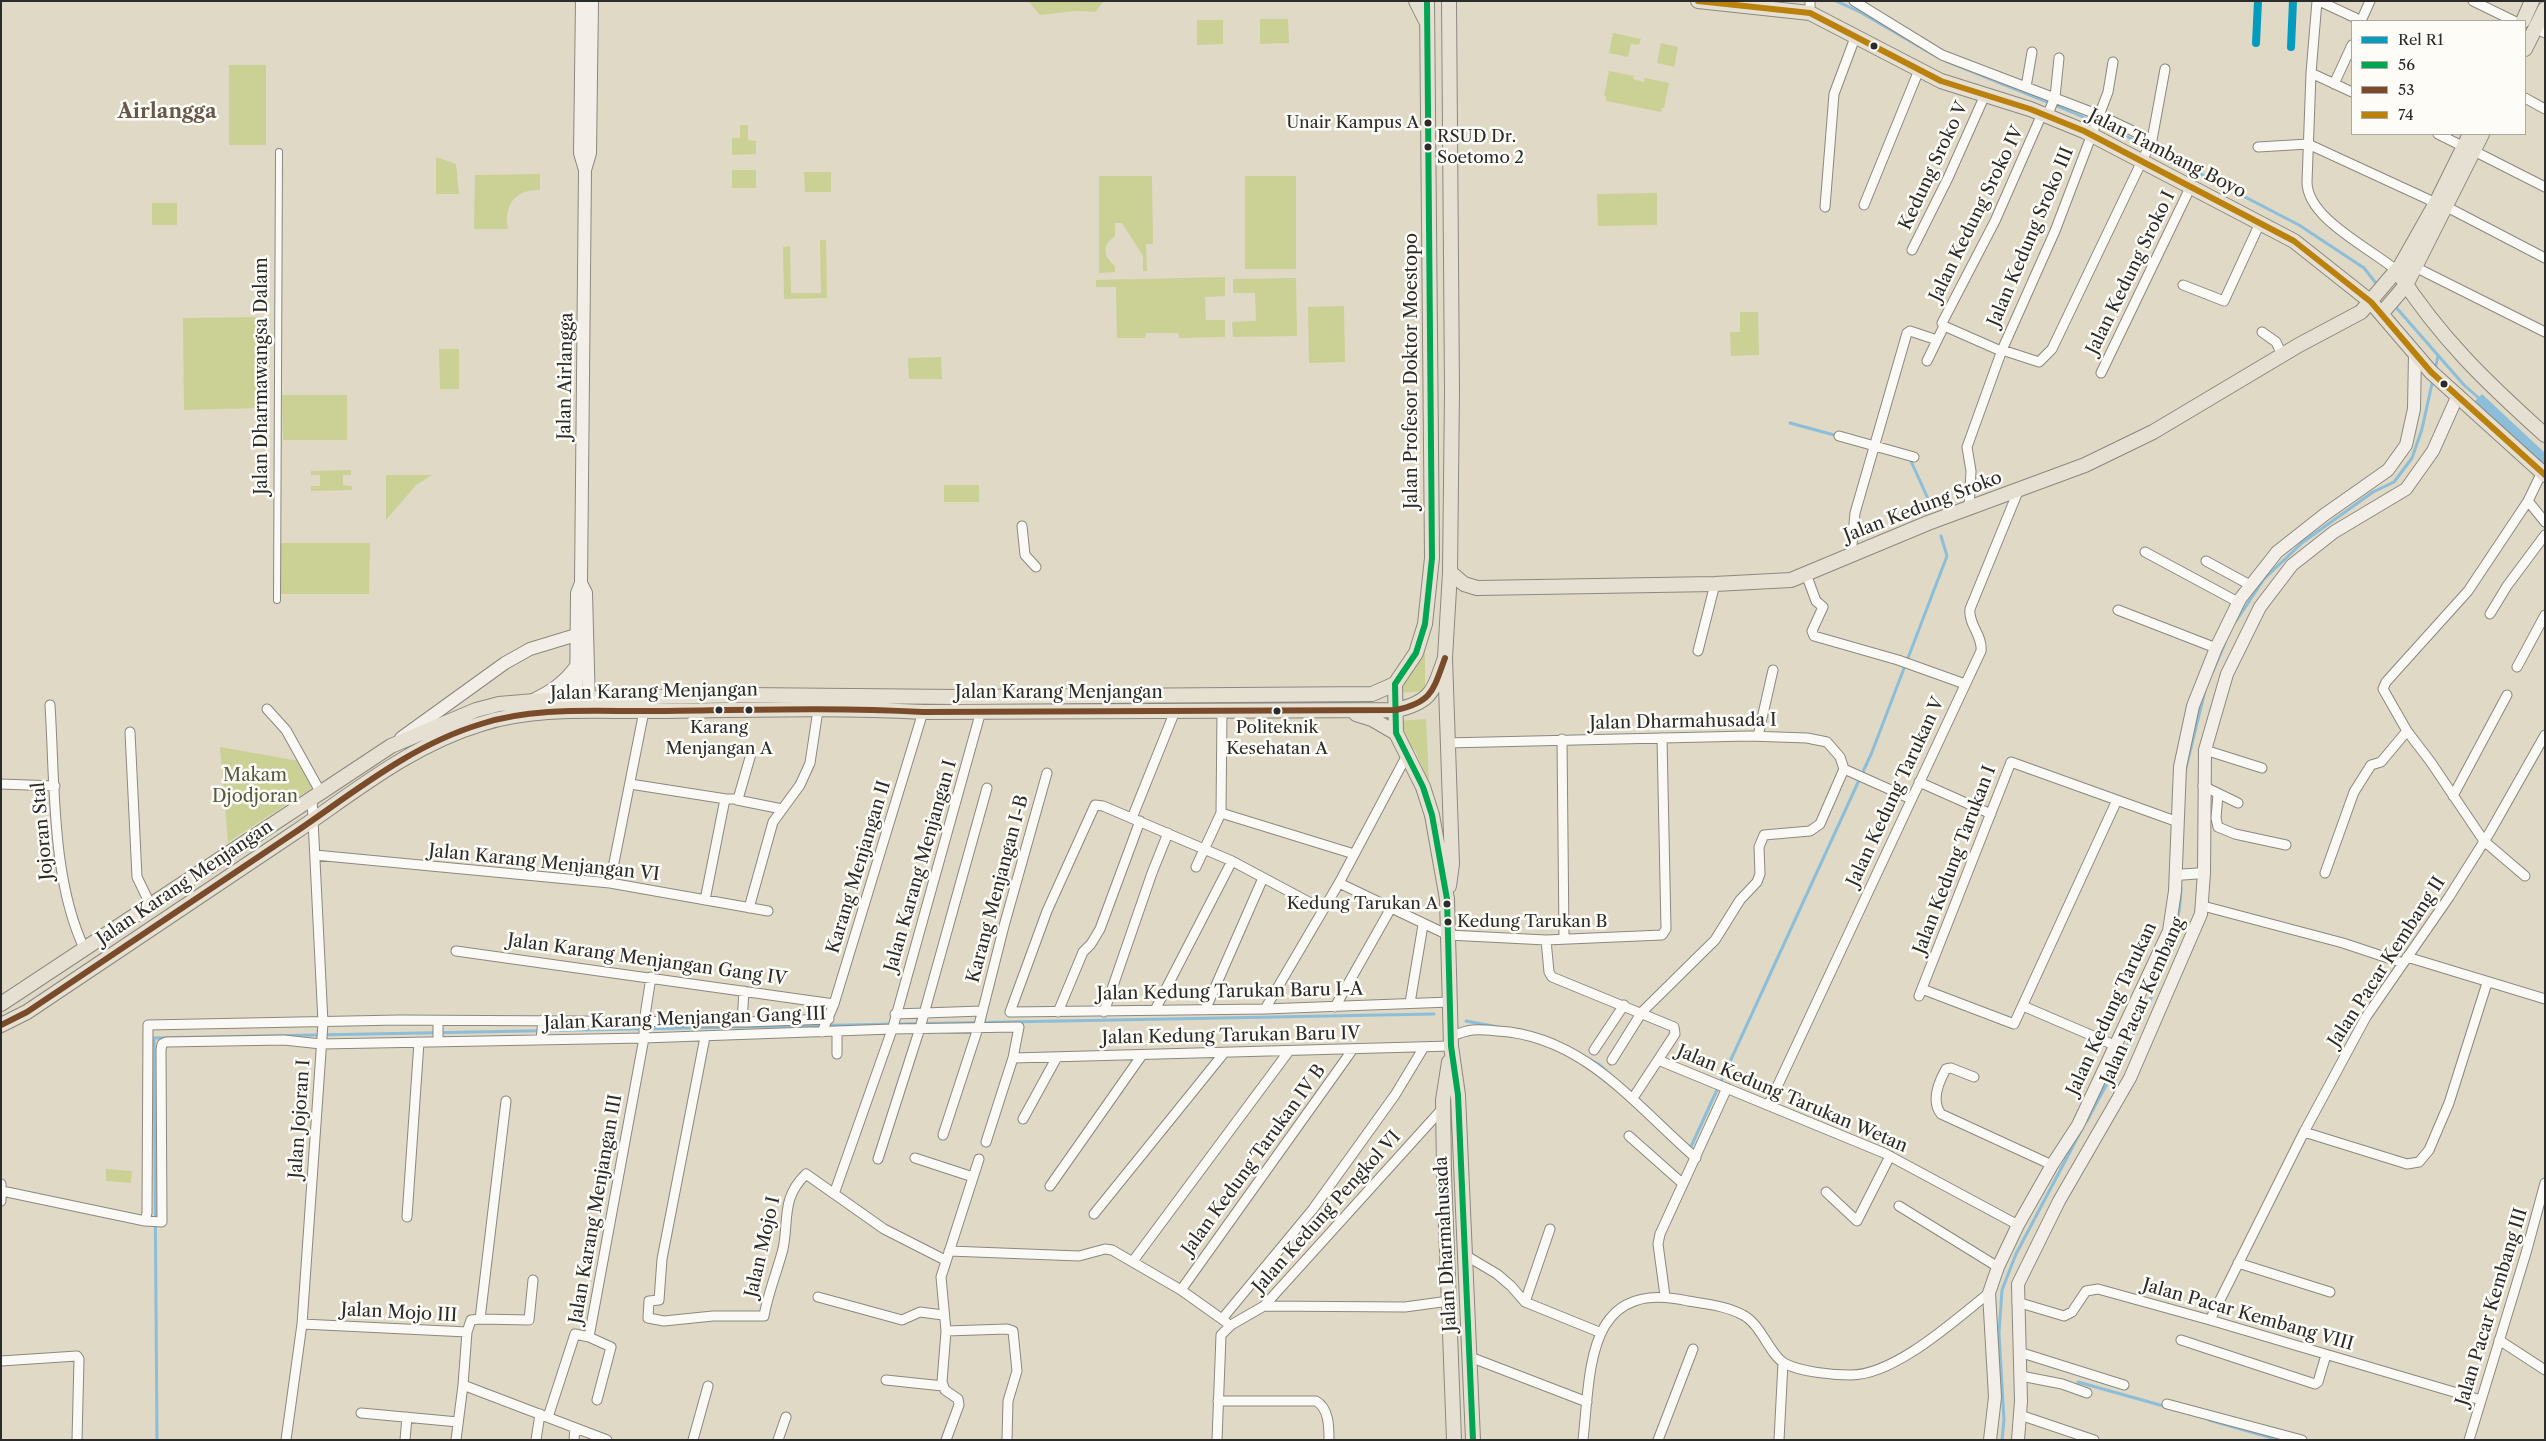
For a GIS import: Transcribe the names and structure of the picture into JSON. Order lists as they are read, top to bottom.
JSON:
{
  "streets": {
    "main road": [
      "Jalan Tambang Boyo",
      "Jalan Profesor Doktor Moestopo",
      "Jalan Airlangga",
      "Jalan Kedung Sroko",
      "Jalan Karang Menjangan",
      "Jalan Pacar Kembang",
      "Jalan Kedung Tarukan",
      "Jalan Dharmahusada"
    ],
    "street": [
      "Kedung Sroko V",
      "Jalan Kedung Sroko IV",
      "Jalan Kedung Sroko III",
      "Jalan Kedung Sroko I",
      "Jalan Dharmawangsa Dalam",
      "Jalan Dharmahusada I",
      "Jalan Kedung Tarukan V",
      "Jojoran Stal",
      "Jalan Kedung Tarukan I",
      "Jalan Karang Menjangan VI",
      "Jalan Karang Menjangan I",
      "Karang Menjangan II",
      "Karang Menjangan I-B",
      "Jalan Karang Menjangan Gang IV",
      "Jalan Pacar Kembang II",
      "Jalan Kedung Tarukan Baru I-A",
      "Jalan Karang Menjangan Gang III",
      "Jalan Kedung Tarukan Baru IV",
      "Jalan Kedung Tarukan Wetan",
      "Jalan Jojoran I",
      "Jalan Kedung Tarukan IV B",
      "Jalan Karang Menjangan III",
      "Jalan Kedung Pengkol VI",
      "Jalan Mojo I",
      "Jalan Pacar Kembang III",
      "Jalan Mojo III",
      "Jalan Pacar Kembang VIII"
    ]
  },
  "crossings": [
    ["Jalan Tambang Boyo", "Kedung Sroko V"],
    ["Jalan Tambang Boyo", "Jalan Kedung Sroko IV"],
    ["Jalan Tambang Boyo", "Jalan Kedung Sroko III"],
    ["Jalan Tambang Boyo", "Jalan Kedung Sroko I"],
    ["Jalan Tambang Boyo", "Jalan Kedung Sroko"],
    ["Jalan Tambang Boyo", "Jalan Pacar Kembang"],
    ["Jalan Tambang Boyo", "Jalan Kedung Tarukan"],
    ["Jalan Kedung Sroko IV", "Jalan Kedung Sroko III"],
    ["Jalan Kedung Sroko III", "Jalan Kedung Sroko"],
    ["Jalan Profesor Doktor Moestopo", "Jalan Karang Menjangan"],
    ["Jalan Airlangga", "Jalan Karang Menjangan"],
    ["Jalan Kedung Sroko", "Jalan Kedung Tarukan V"],
    ["Jalan Karang Menjangan", "Jojoran Stal"],
    ["Jalan Karang Menjangan", "Jalan Karang Menjangan I"],
    ["Jalan Karang Menjangan", "Karang Menjangan II"],
    ["Jalan Karang Menjangan", "Jalan Jojoran I"],
    ["Jalan Karang Menjangan", "Jalan Dharmahusada"],
    ["Jalan Dharmahusada I", "Jalan Dharmahusada"],
    ["Jalan Kedung Tarukan V", "Jalan Kedung Tarukan Wetan"],
    ["Jalan Kedung Tarukan I", "Jalan Kedung Tarukan"],
    ["Jalan Karang Menjangan VI", "Jalan Jojoran I"],
    ["Jalan Karang Menjangan I", "Jalan Karang Menjangan Gang III"],
    ["Jalan Karang Menjangan I", "Jalan Mojo I"],
    ["Karang Menjangan II", "Jalan Karang Menjangan Gang IV"],
    ["Karang Menjangan II", "Jalan Karang Menjangan Gang III"],
    ["Karang Menjangan I-B", "Jalan Karang Menjangan Gang III"],
    ["Jalan Karang Menjangan Gang IV", "Jalan Karang Menjangan III"],
    ["Jalan Pacar Kembang II", "Jalan Pacar Kembang VIII"],
    ["Jalan Kedung Tarukan Baru I-A", "Jalan Dharmahusada"],
    ["Jalan Pacar Kembang", "Jalan Pacar Kembang VIII"],
    ["Jalan Kedung Tarukan", "Jalan Kedung Tarukan Wetan"],
    ["Jalan Karang Menjangan Gang III", "Jalan Jojoran I"],
    ["Jalan Karang Menjangan Gang III", "Jalan Karang Menjangan III"],
    ["Jalan Karang Menjangan Gang III", "Jalan Mojo I"],
    ["Jalan Kedung Tarukan Baru IV", "Jalan Kedung Tarukan IV B"],
    ["Jalan Kedung Tarukan Baru IV", "Jalan Dharmahusada"],
    ["Jalan Jojoran I", "Jalan Mojo III"],
    ["Jalan Kedung Pengkol VI", "Jalan Dharmahusada"],
    ["Jalan Pacar Kembang III", "Jalan Pacar Kembang VIII"]
  ],
  "districts": ["Airlangga"],
  "parks": ["Makam Djodjoran"],
  "places": [
    "Unair Kampus A",
    "RSUD Dr. Soetomo 2",
    "Karang Menjangan A",
    "Politeknik Kesehatan A",
    "Kedung Tarukan A",
    "Kedung Tarukan B"
  ],
  "lines": [
    "rail line R1",
    "transit line 56",
    "transit line 74",
    "transit line 53"
  ],
  "legend": [
    "Rel R1",
    "56",
    "53",
    "74"
  ]
}
